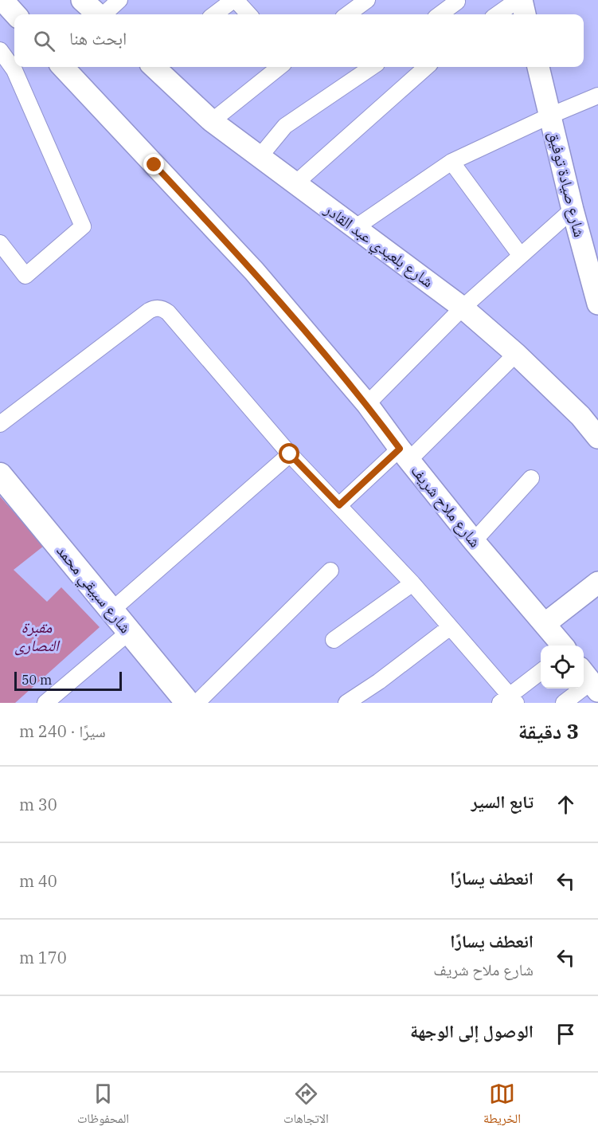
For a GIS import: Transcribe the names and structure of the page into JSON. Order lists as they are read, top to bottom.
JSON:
{
  "streets": {
    "main road": ["شارع سبيقي محمد"],
    "street": ["شارع صيادة توفيق", "شارع بلعيدي عبد القادر", "شارع ملاح شريف"]
  },
  "parks": ["مقبرة النصارى"],
  "scale_bar": "50 m",
  "page": {
    "search": "ابحث هنا",
    "scale": "50 m",
    "heading": ["3 دقيقة", "سيرًا · 240 m"],
    "list": [
      ["تابع السير", "30 m"],
      ["انعطف يسارًا", "40 m"],
      ["انعطف يسارًا", "شارع ملاح شريف", "170 m"],
      "الوصول إلى الوجهة"
    ],
    "nav": ["الخريطة", "الاتجاهات", "المحفوظات"]
  }
}
